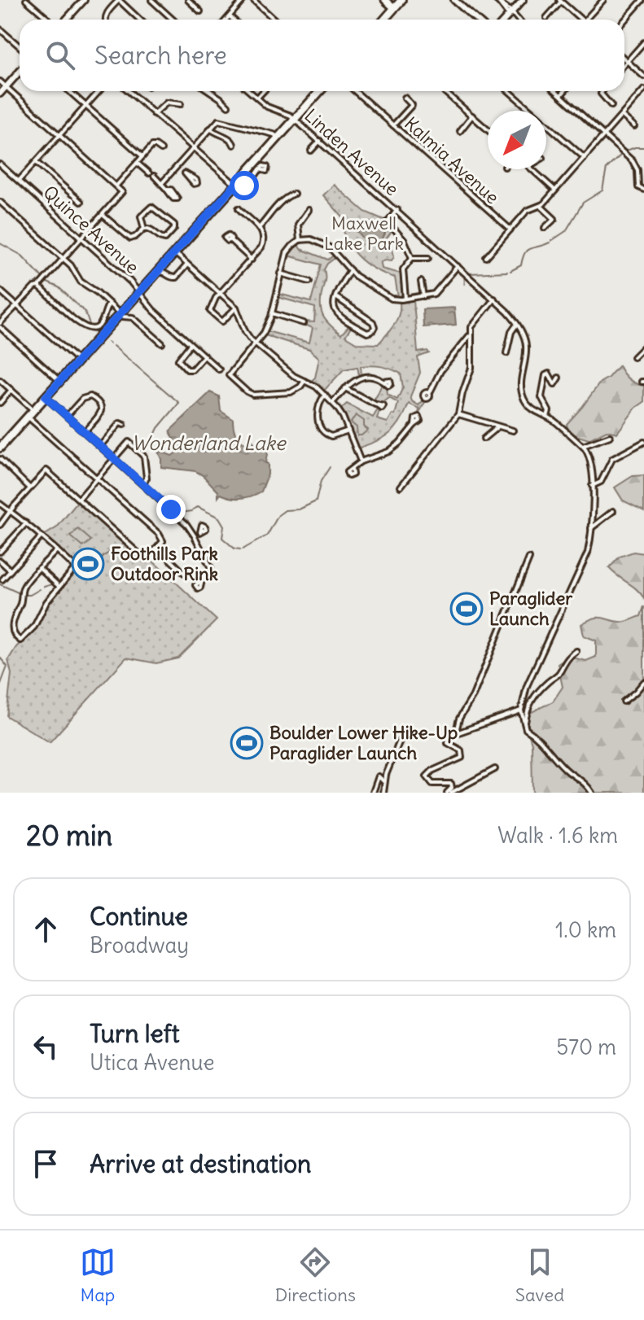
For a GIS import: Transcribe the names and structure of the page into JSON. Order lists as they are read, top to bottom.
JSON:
{
  "streets": {
    "street": ["Linden Avenue", "Kalmia Avenue", "Quince Avenue"]
  },
  "water": ["Wonderland Lake"],
  "parks": ["Maxwell Lake Park"],
  "places": {
    "sports": ["Foothills Park Outdoor Rink", "Paraglider Launch", "Boulder Lower Hike-Up Paraglider Launch"]
  },
  "north": "bottom left",
  "page": {
    "search": "Search here",
    "heading": ["20 min", "Walk · 1.6 km"],
    "list": [
      ["Continue", "Broadway", "1.0 km"],
      ["Turn left", "Utica Avenue", "570 m"],
      "Arrive at destination"
    ],
    "nav": ["Map", "Directions", "Saved"]
  }
}
